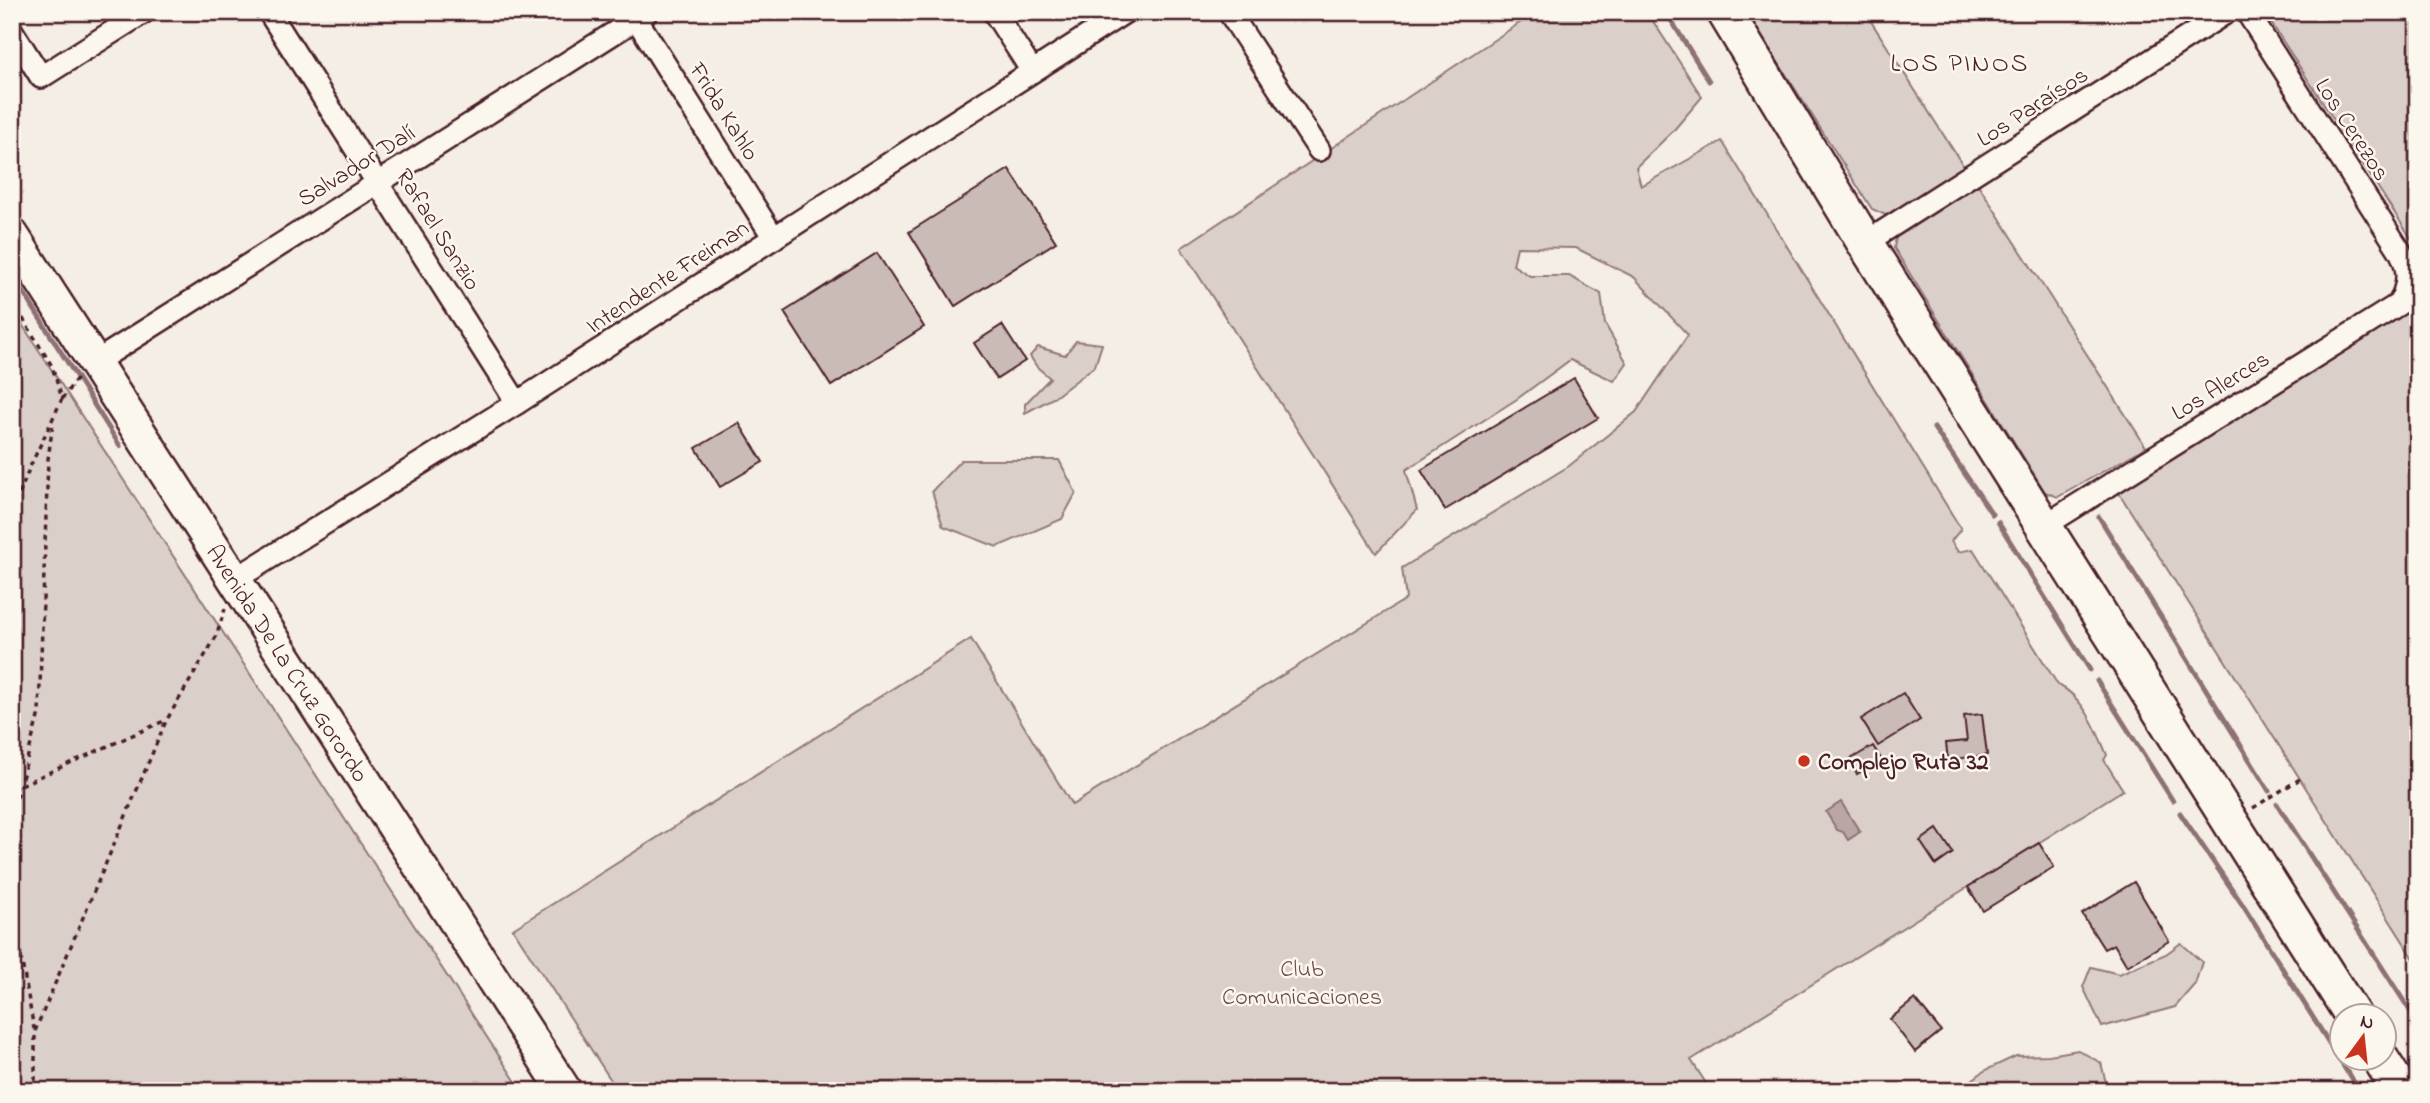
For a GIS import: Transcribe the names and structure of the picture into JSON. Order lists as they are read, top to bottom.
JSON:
{
  "streets": {
    "main road": ["Avenida De La Cruz Gorordo"],
    "street": [
      "Los Paraísos",
      "Frida Kahlo",
      "Los Cerezos",
      "Salvador Dalí",
      "Rafael Sanzio",
      "Intendente Freiman",
      "Los Alerces"
    ]
  },
  "crossings": [
    ["Frida Kahlo", "Salvador Dalí"],
    ["Frida Kahlo", "Intendente Freiman"],
    ["Los Cerezos", "Los Alerces"],
    ["Salvador Dalí", "Rafael Sanzio"],
    ["Salvador Dalí", "Avenida De La Cruz Gorordo"],
    ["Rafael Sanzio", "Intendente Freiman"],
    ["Intendente Freiman", "Avenida De La Cruz Gorordo"]
  ],
  "districts": ["LOS PINOS"],
  "parks": ["Club Comunicaciones"],
  "places": ["Complejo Ruta 32"],
  "north": "top"
}
